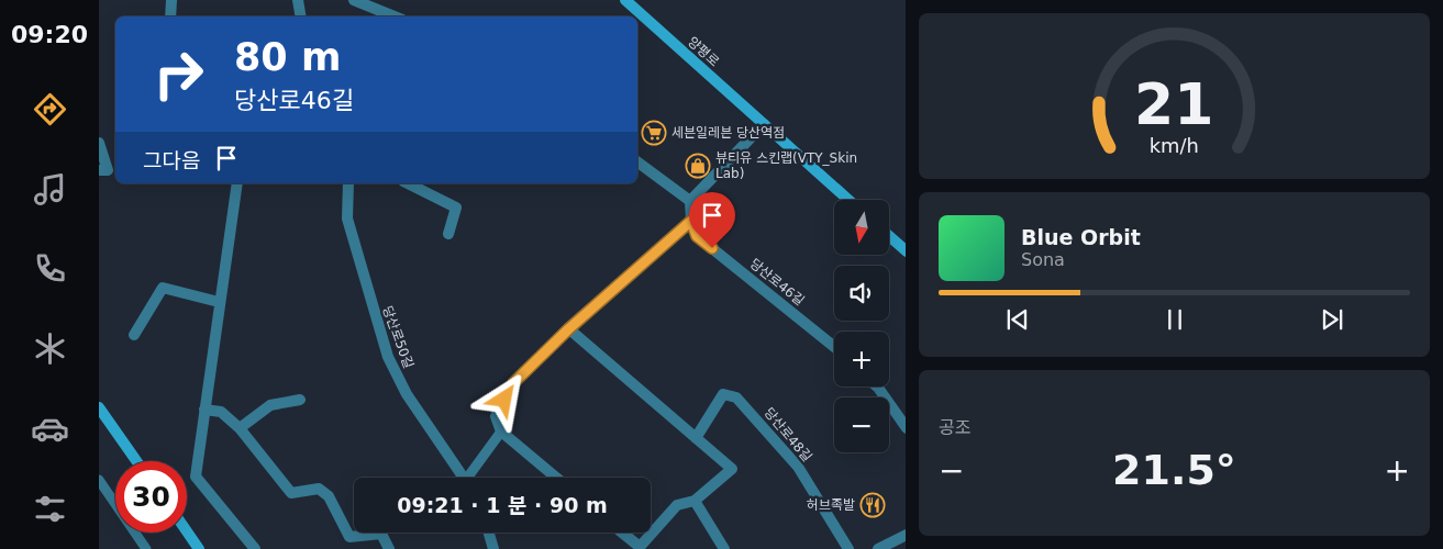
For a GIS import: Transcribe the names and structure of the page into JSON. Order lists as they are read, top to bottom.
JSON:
{
  "streets": {
    "main road": ["양평로"],
    "street": ["당산로46길", "당산로50길", "당산로48길"]
  },
  "places": {
    "supermarket": ["세븐일레븐 당산역점"],
    "shop": ["뷰티유 스킨랩(VTY_Skin Lab)"],
    "restaurant": ["허브족발"]
  },
  "north": "bottom",
  "page": {
    "tabs": "09:20",
    "turn": ["80 m", "당산로46길"],
    "then": "그다음",
    "map_buttons": ["+", "−"],
    "song": ["Blue Orbit", "Sona"],
    "tile": "공조",
    "heat": ["−", "21.5°", "+"],
    "limit": "30",
    "trip": "09:21 · 1 분 · 90 m",
    "gauge": ["21", "km/h"]
  }
}
